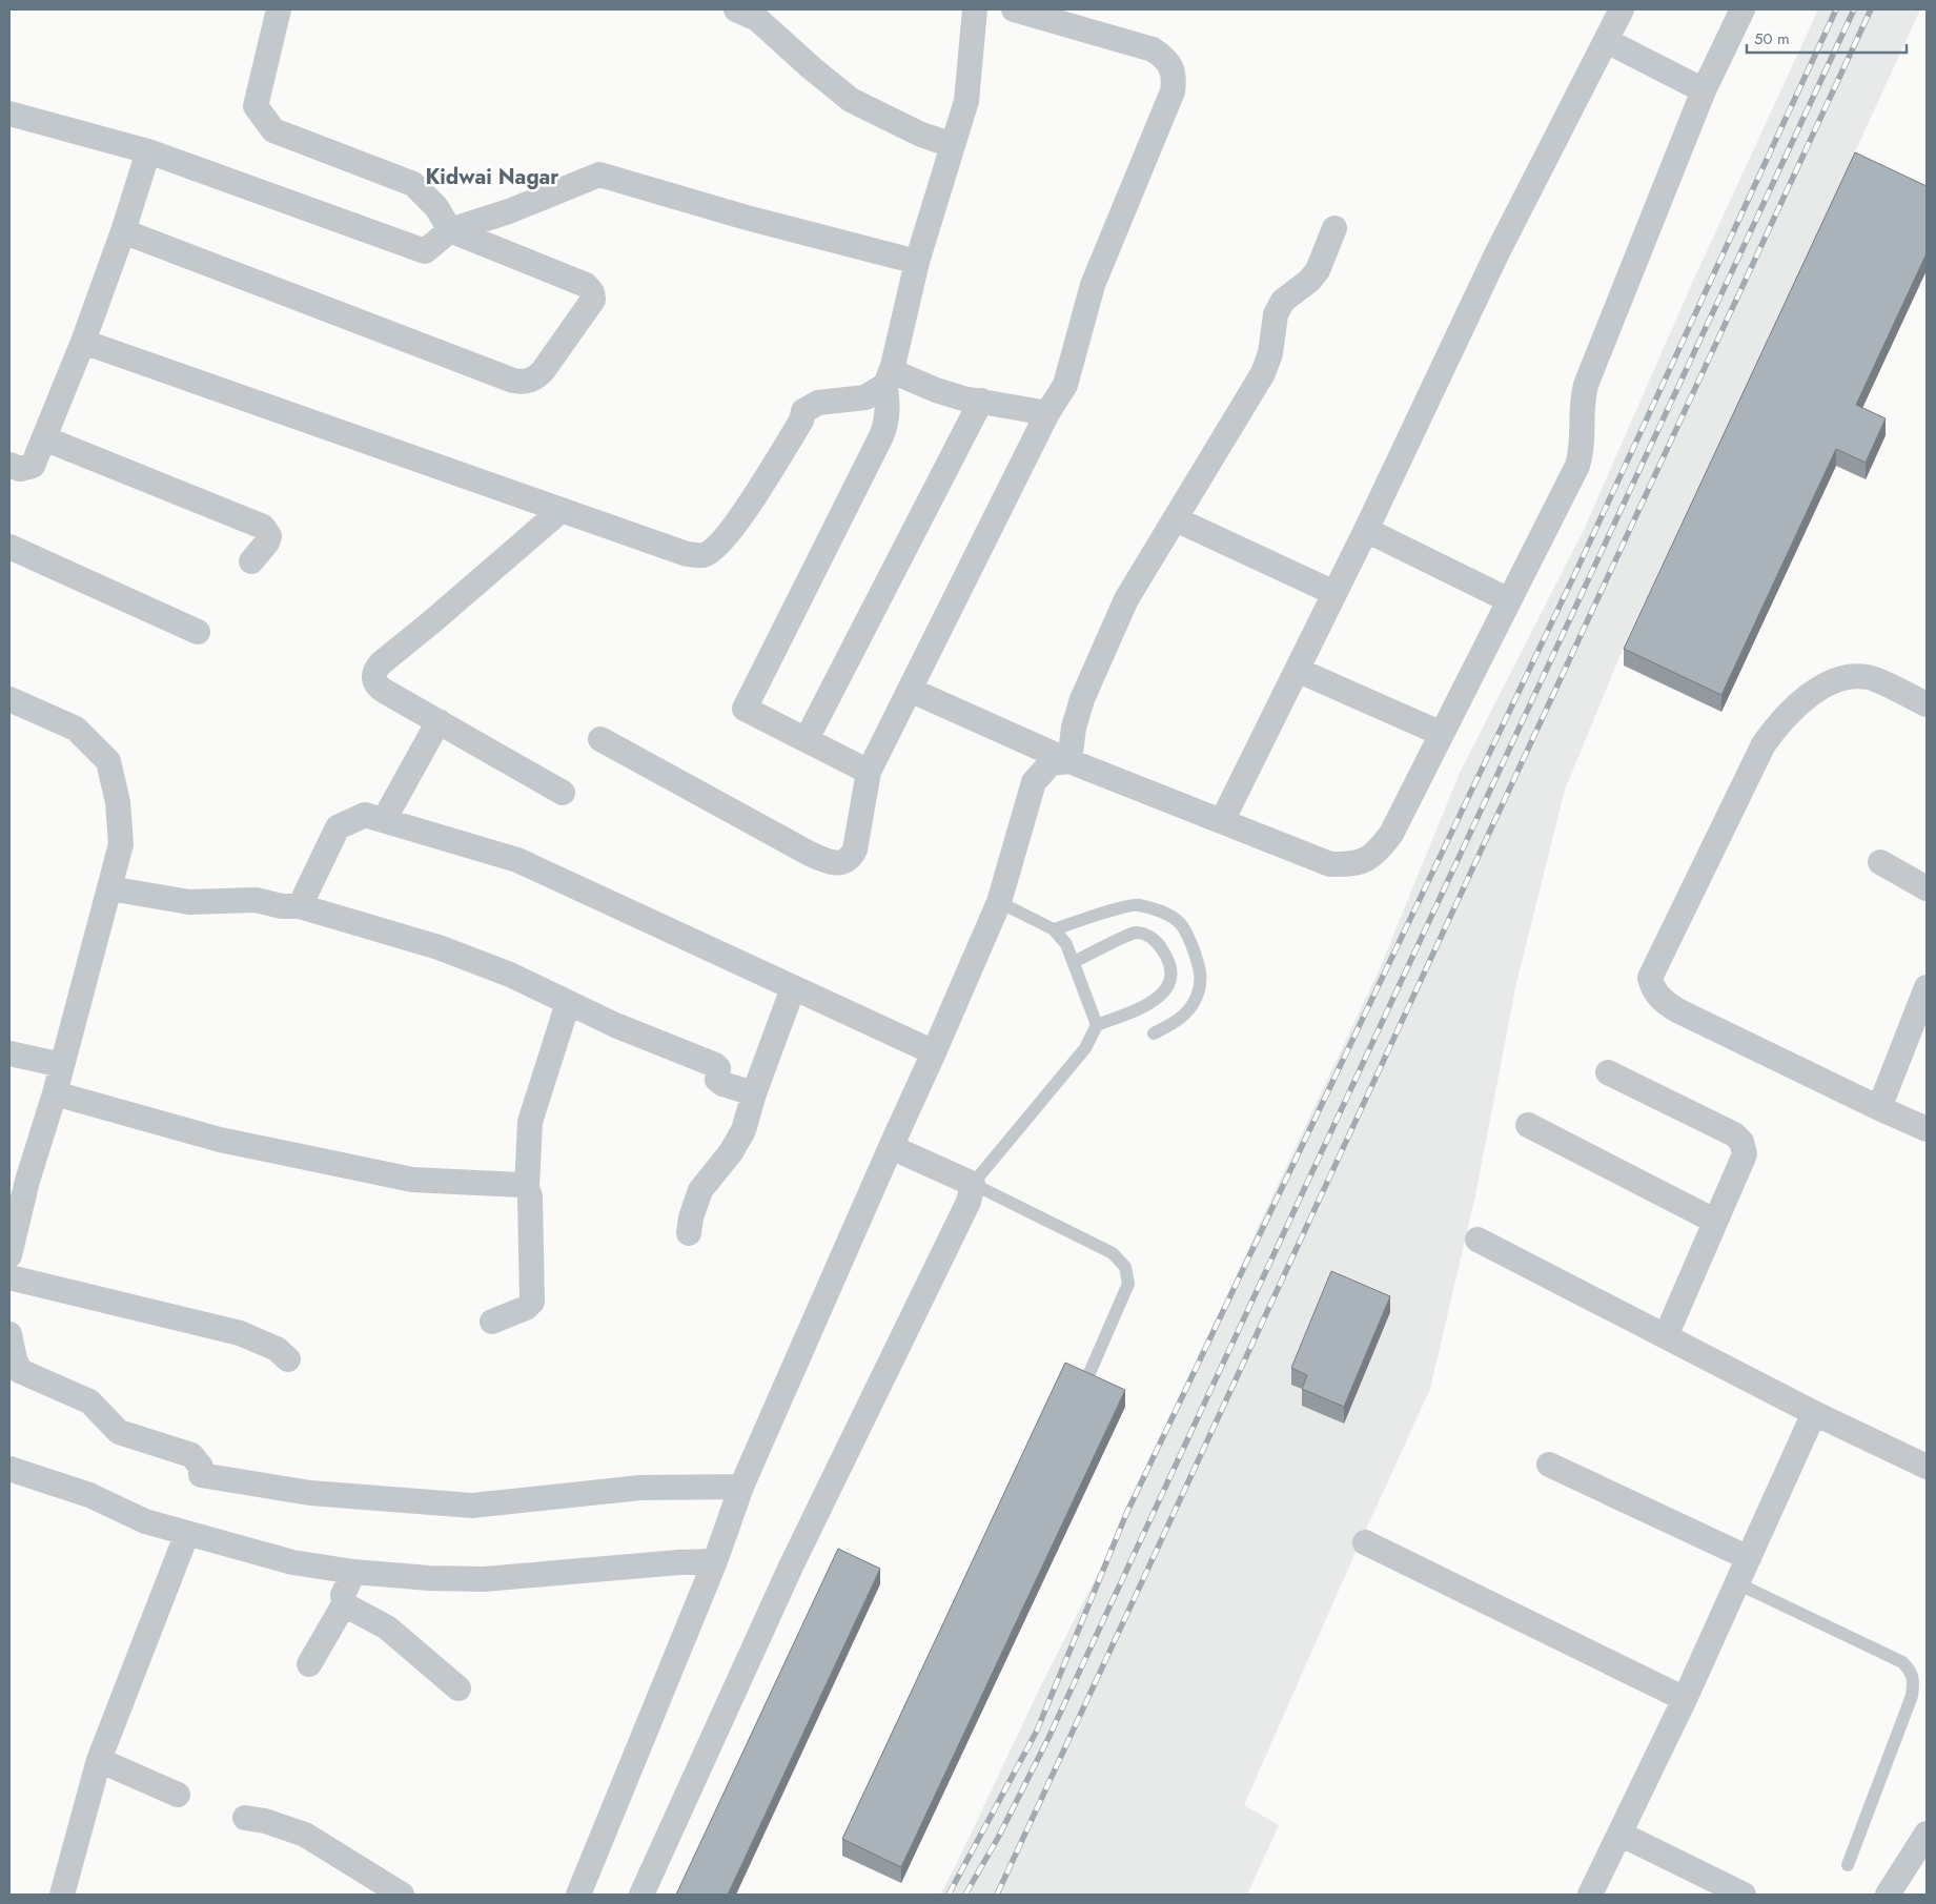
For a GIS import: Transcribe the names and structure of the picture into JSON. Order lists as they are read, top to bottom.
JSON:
{
  "districts": ["Kidwai Nagar"],
  "scale_bar": "50 m"
}
